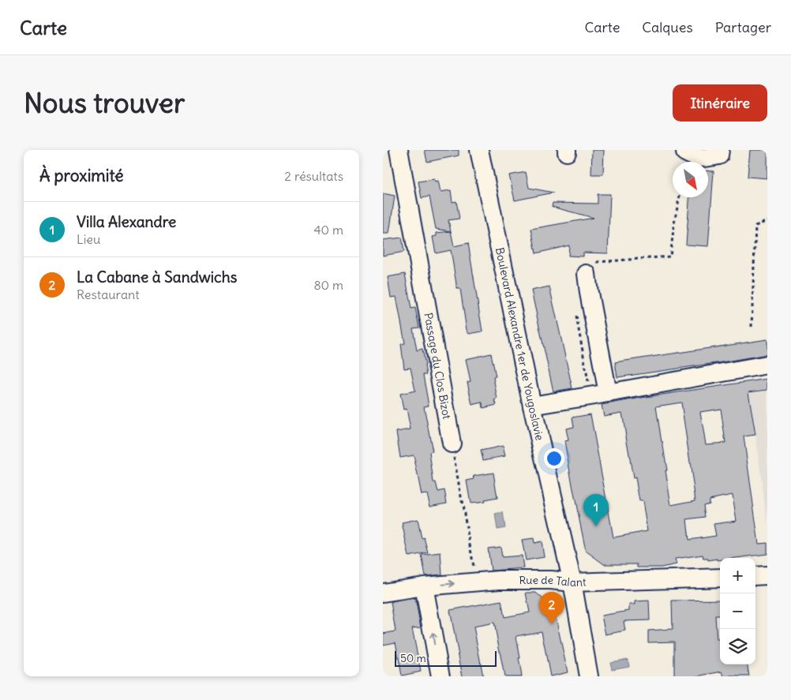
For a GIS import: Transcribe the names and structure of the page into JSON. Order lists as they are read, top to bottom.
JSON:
{
  "streets": {
    "street": ["Boulevard Alexandre 1er de Yougoslavie", "Passage du Clos Bizot", "Rue de Talant"]
  },
  "crossings": [
    ["Boulevard Alexandre 1er de Yougoslavie", "Rue de Talant"]
  ],
  "scale_bar": "50 m",
  "north": "bottom right",
  "page": {
    "header": "Carte",
    "nav": ["Carte", "Calques", "Partager"],
    "buttons": "Itinéraire",
    "title": "Nous trouver",
    "heading": ["À proximité", "2 résultats"],
    "list": [
      {
        "mark": "1",
        "name": "Villa Alexandre",
        "note": "Lieu",
        "value": "40 m"
      },
      {
        "mark": "2",
        "name": "La Cabane à Sandwichs",
        "note": "Restaurant",
        "value": "80 m"
      }
    ],
    "pins": ["1", "2"],
    "map_buttons": ["+", "−"],
    "scale": "50 m"
  }
}
